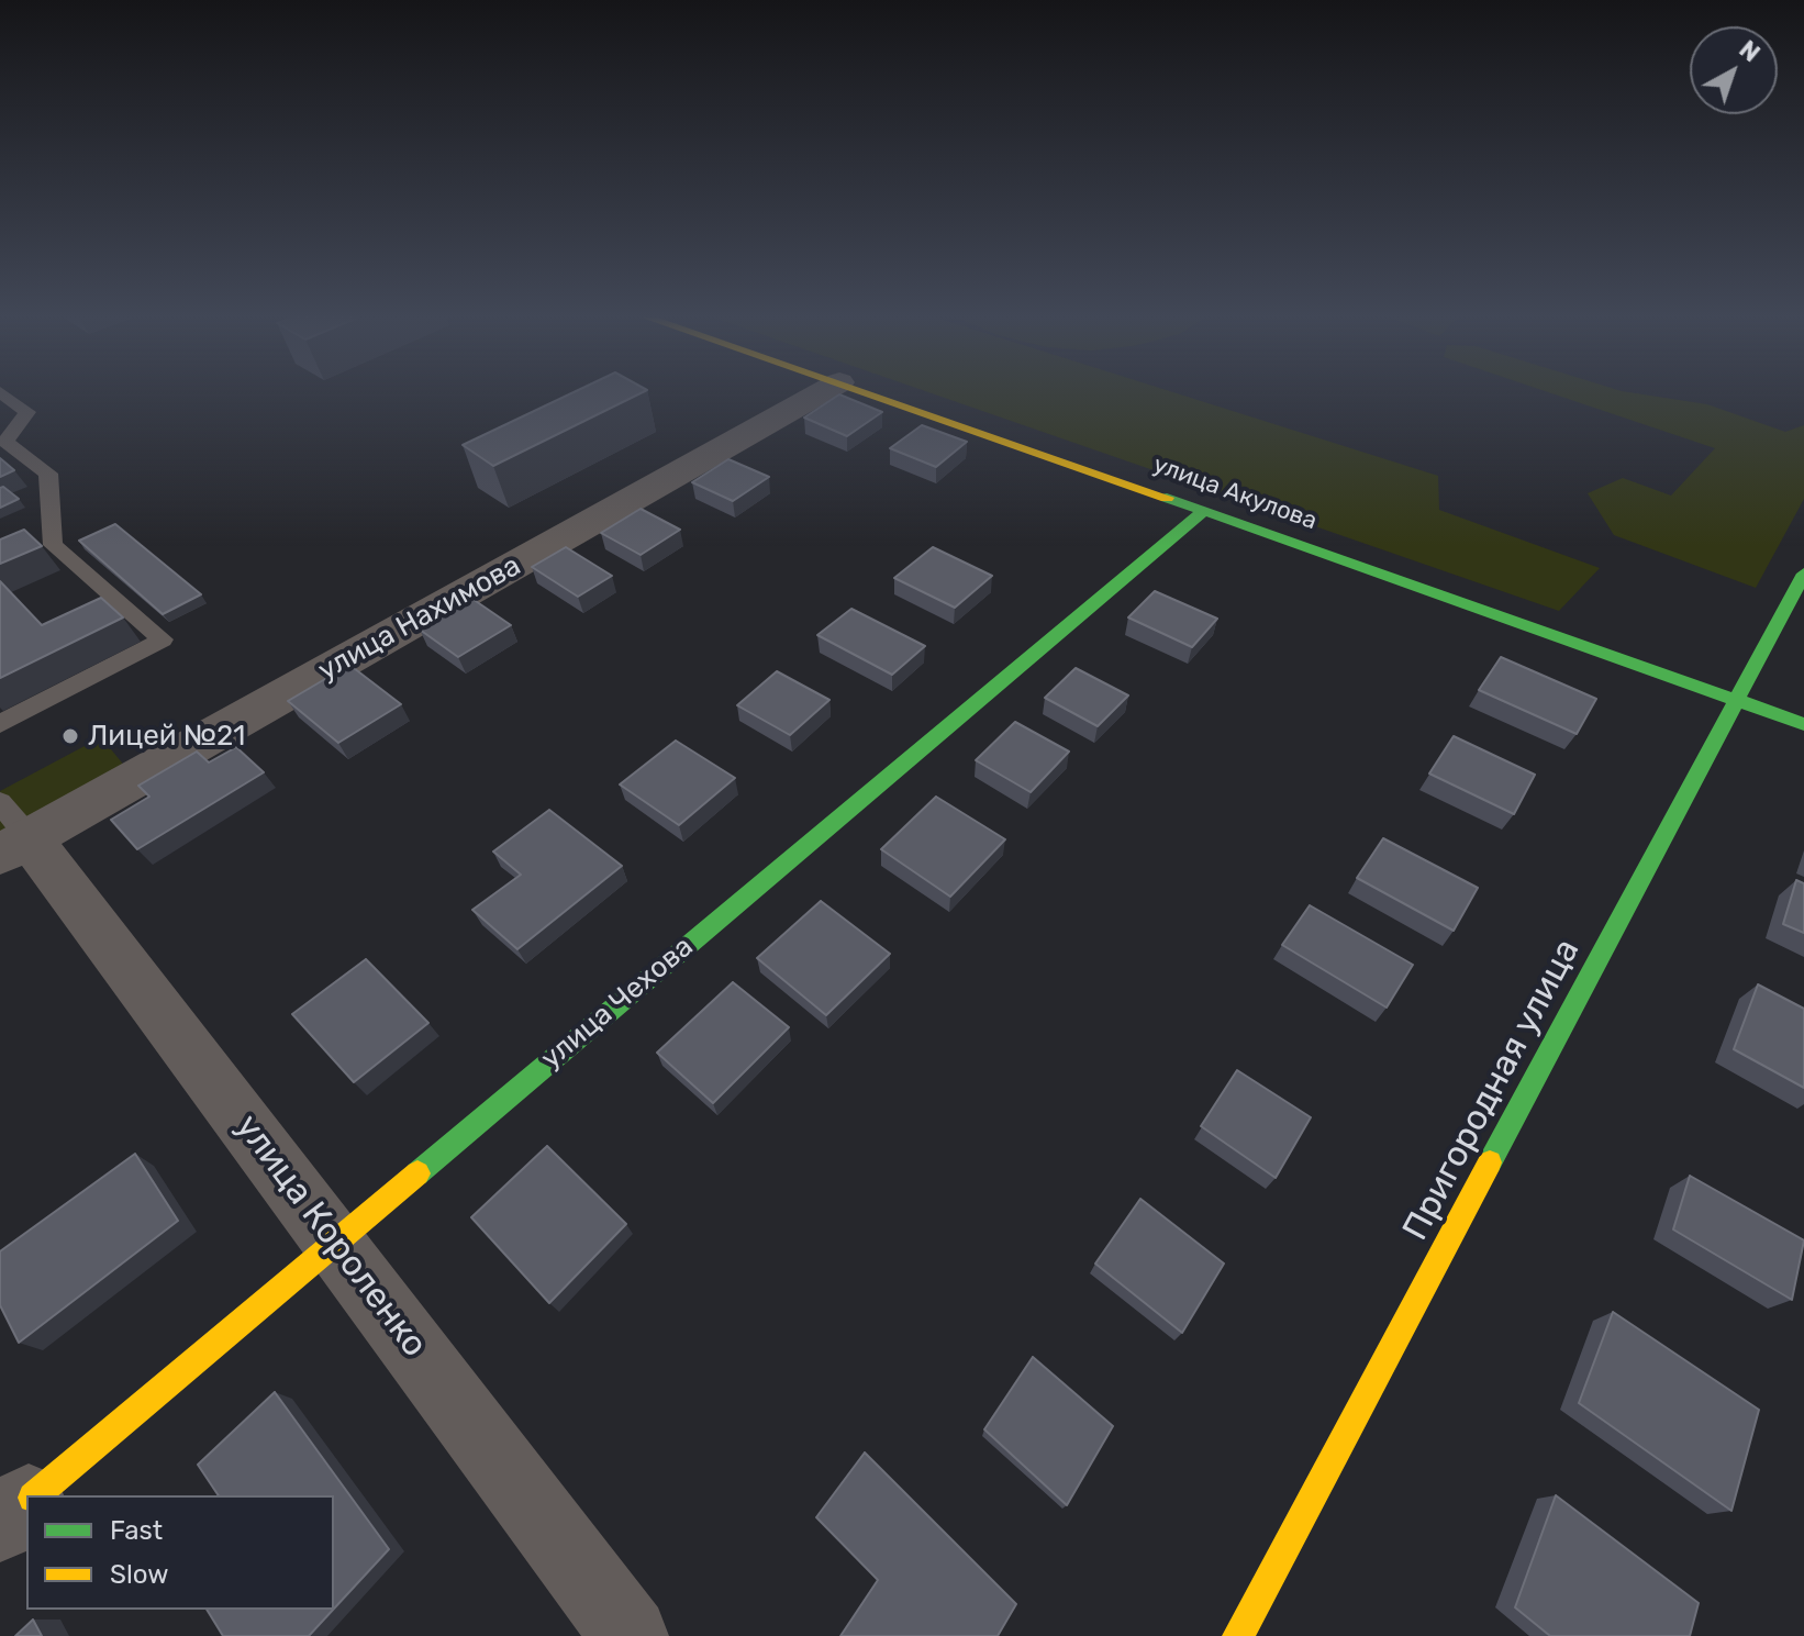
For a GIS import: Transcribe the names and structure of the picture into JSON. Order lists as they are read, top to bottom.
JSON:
{
  "streets": {
    "main road": ["улица Акулова", "улица Чехова", "Пригородная улица"],
    "street": ["улица Нахимова", "улица Короленко"]
  },
  "crossings": [
    ["улица Акулова", "улица Чехова"],
    ["улица Акулова", "Пригородная улица"],
    ["улица Нахимова", "улица Короленко"],
    ["улица Чехова", "улица Короленко"]
  ],
  "places": ["Лицей №21"],
  "legend": ["Fast", "Slow"],
  "north": "top right"
}
